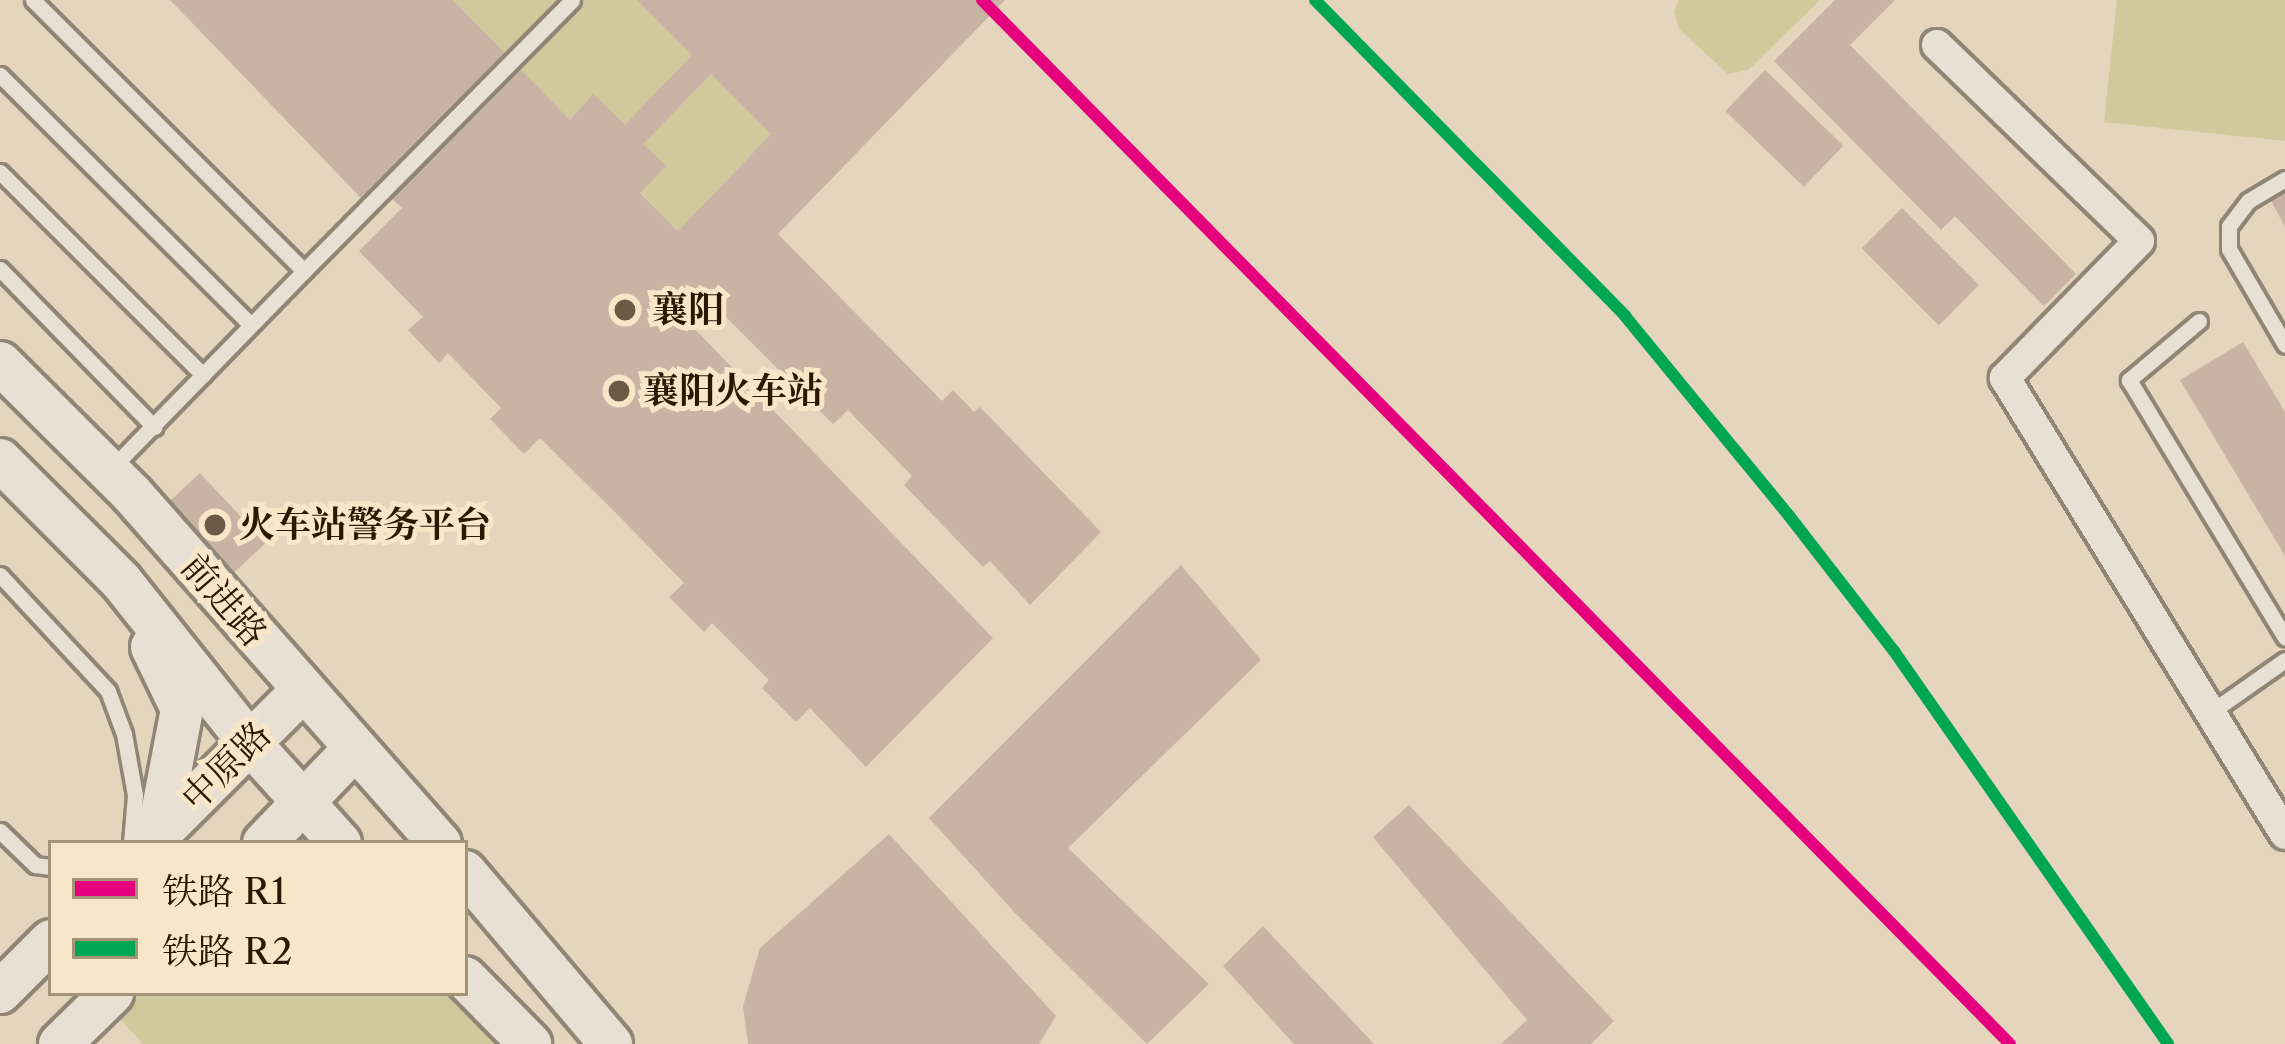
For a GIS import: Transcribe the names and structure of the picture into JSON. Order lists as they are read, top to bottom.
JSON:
{
  "streets": {
    "main road": ["前进路", "中原路"]
  },
  "crossings": [
    ["前进路", "中原路"]
  ],
  "places": ["襄阳", "襄阳火车站", "火车站警务平台"],
  "lines": ["rail line R1", "rail line R2"],
  "legend": ["铁路 R1", "铁路 R2"]
}
